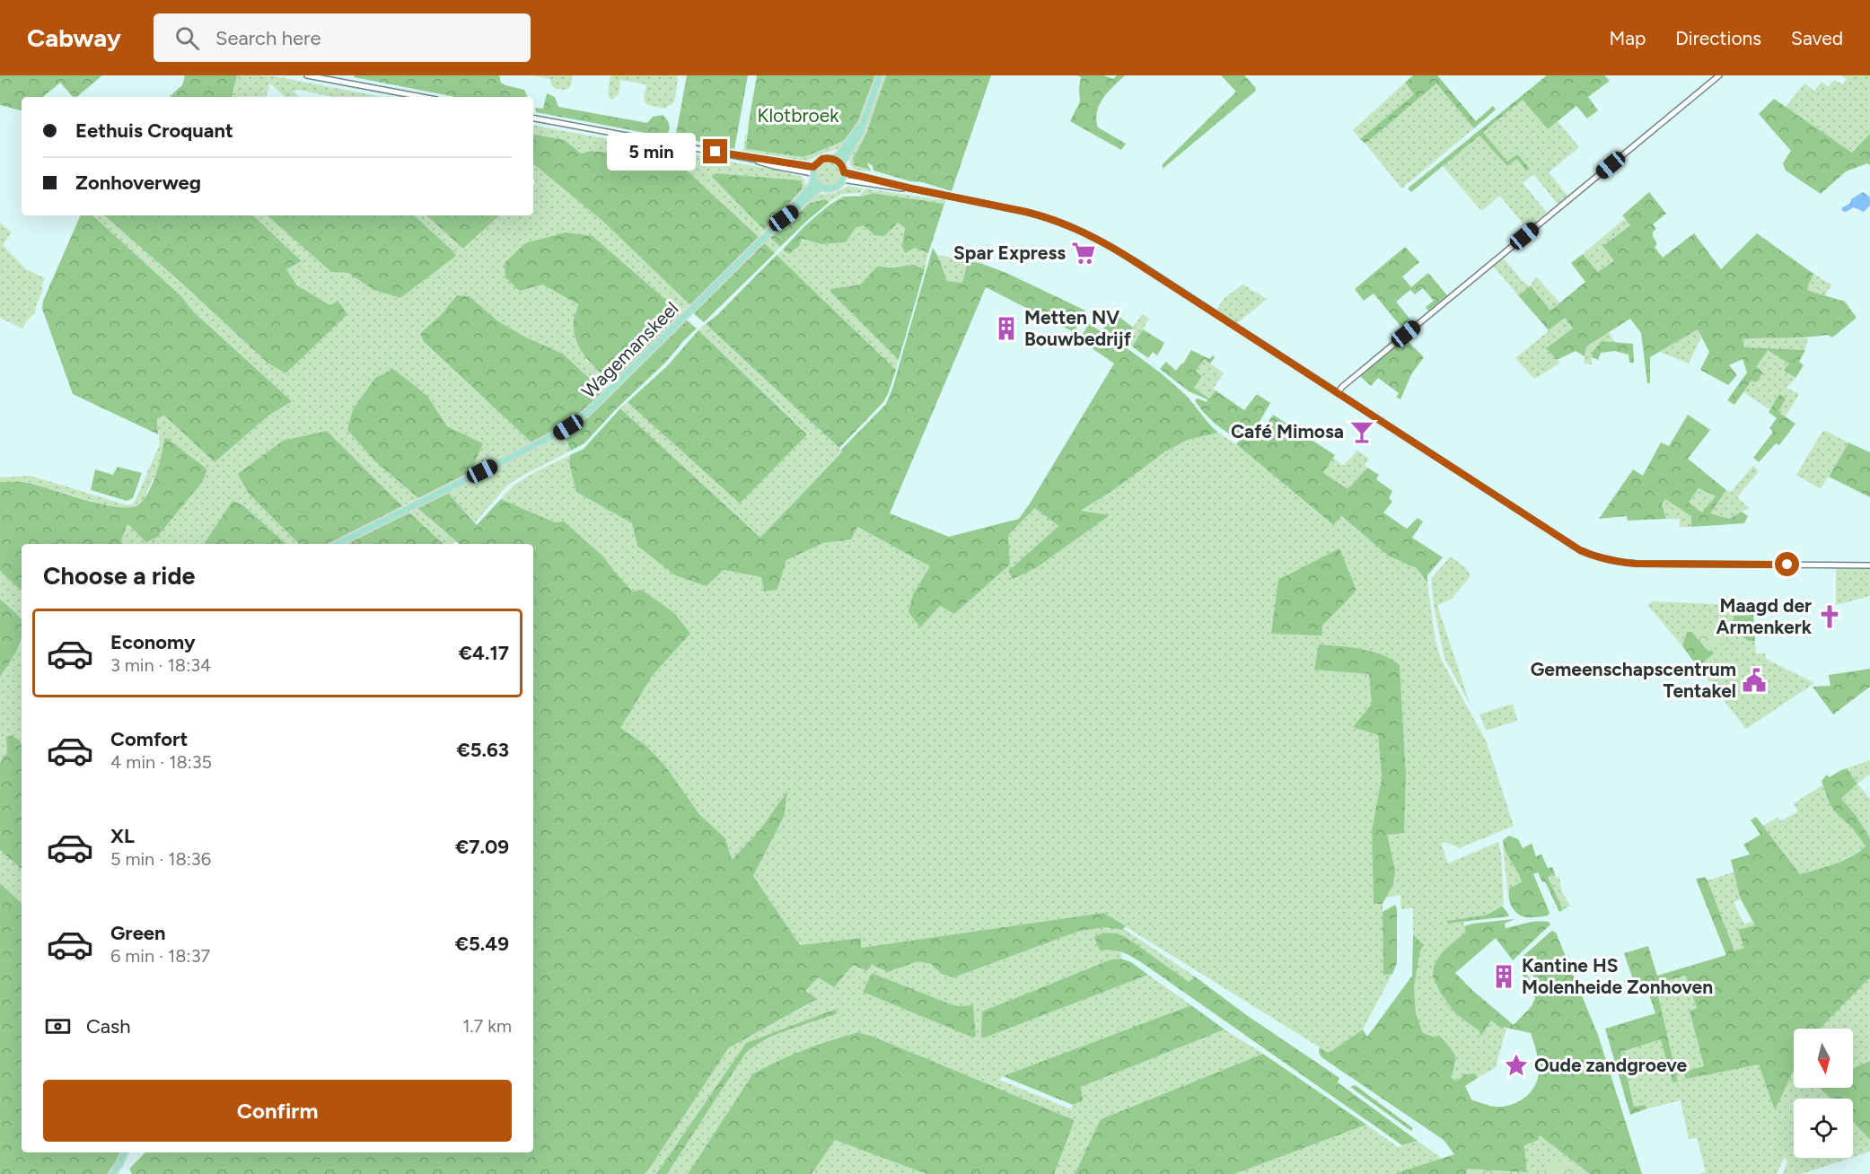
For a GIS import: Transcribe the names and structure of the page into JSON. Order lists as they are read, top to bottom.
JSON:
{
  "streets": {
    "main road": ["Wagemanskeel"]
  },
  "parks": ["Klotbroek"],
  "places": {
    "supermarket": ["Spar Express"],
    "building": ["Metten NV Bouwbedrijf", "Kantine HS Molenheide Zonhoven"],
    "bar": ["Café Mimosa"],
    "church": ["Maagd der Armenkerk"],
    "public building": ["Gemeenschapscentrum Tentakel"],
    "place": ["Oude zandgroeve"]
  },
  "north": "bottom",
  "page": {
    "header": "Cabway",
    "search": "Search here",
    "nav": ["Map", "Directions", "Saved"],
    "banner": ["Eethuis Croquant", "Zonhoverweg"],
    "bubble": "5 min",
    "heading": "Choose a ride",
    "list": [
      {
        "name": "Economy",
        "note": "3 min · 18:34",
        "value": "€4.17"
      },
      {
        "name": "Comfort",
        "note": "4 min · 18:35",
        "value": "€5.63"
      },
      {
        "name": "XL",
        "note": "5 min · 18:36",
        "value": "€7.09"
      },
      {
        "name": "Green",
        "note": "6 min · 18:37",
        "value": "€5.49"
      }
    ],
    "pay": ["Cash", "1.7 km"],
    "buttons": "Confirm"
  }
}
